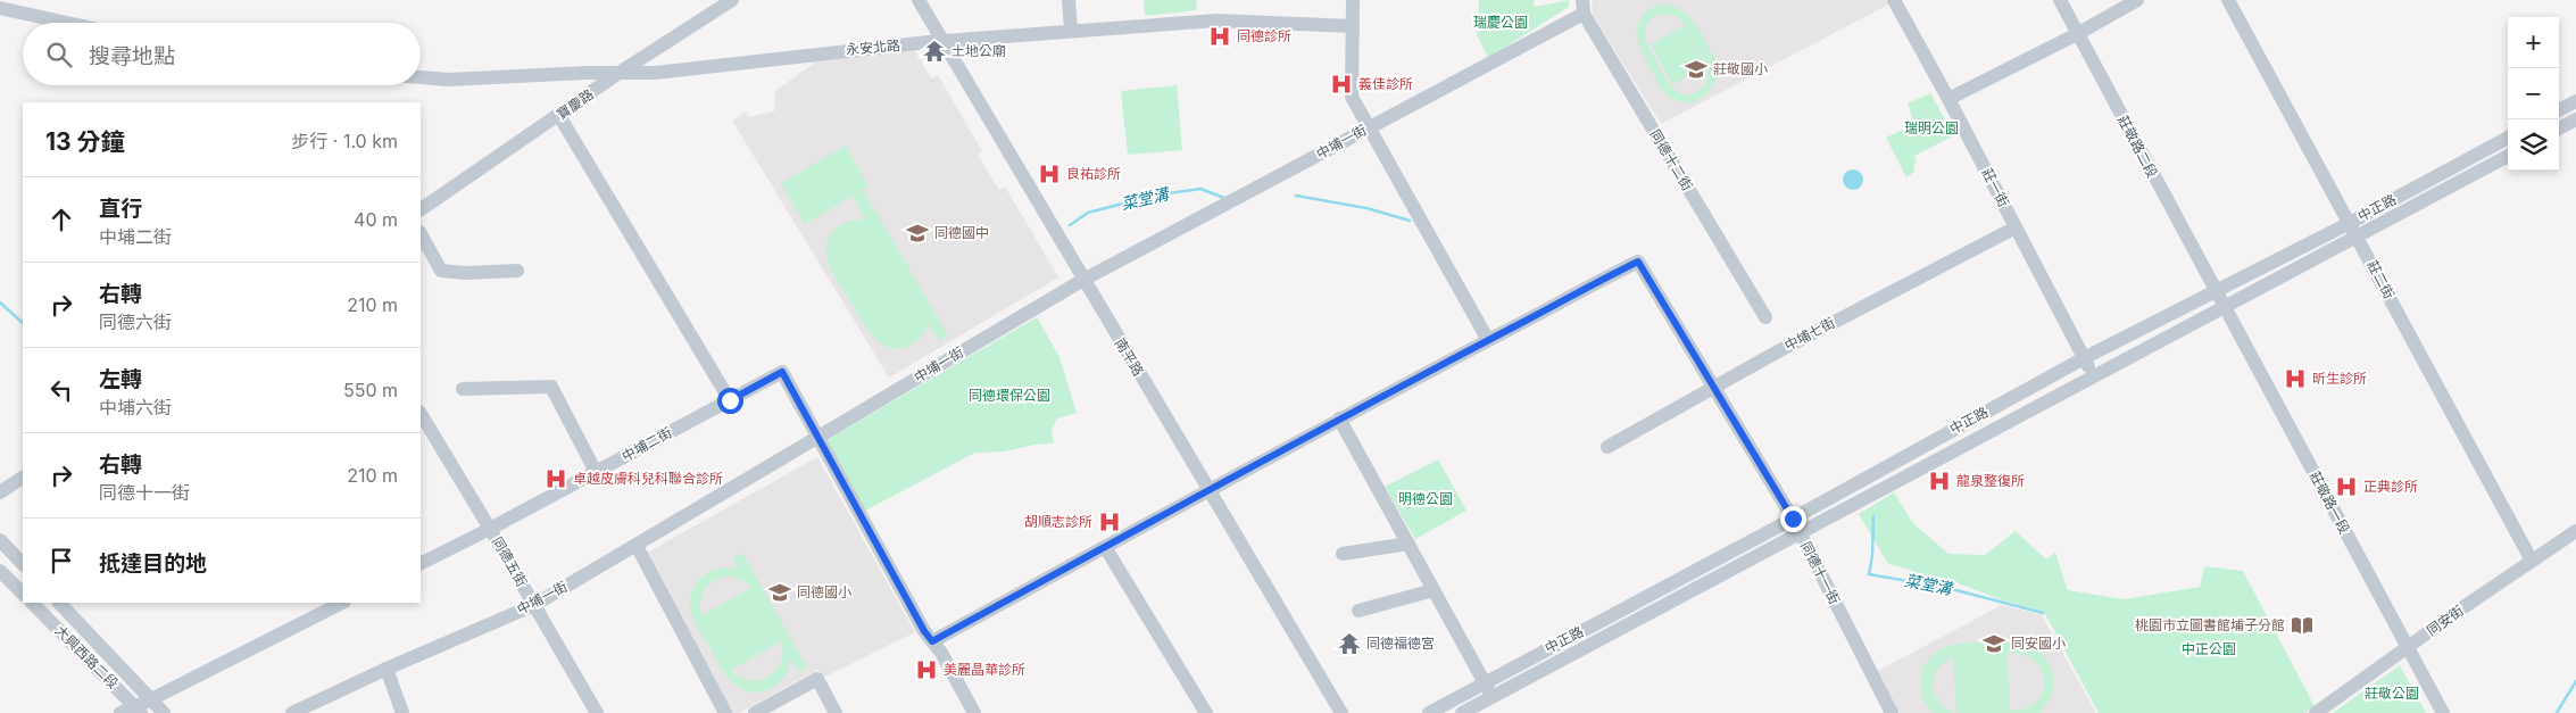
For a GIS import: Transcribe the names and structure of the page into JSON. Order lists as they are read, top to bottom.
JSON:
{
  "streets": {
    "street": [
      "永安北路",
      "寶慶路",
      "中埔一街",
      "莊敬路二段",
      "同德十二街",
      "莊一街",
      "中正路",
      "莊二街",
      "中埔七街",
      "南平路",
      "中埔二街",
      "莊敬路一段",
      "同德五街",
      "同德十一街",
      "同安街",
      "大興西路二段"
    ]
  },
  "crossings": [
    ["永安北路", "寶慶路"],
    ["永安北路", "南平路"],
    ["中埔一街", "同德十二街"],
    ["中埔一街", "南平路"],
    ["中埔一街", "中埔二街"],
    ["中埔一街", "同德五街"],
    ["莊敬路二段", "中正路"],
    ["莊敬路二段", "莊敬路一段"],
    ["莊一街", "中正路"],
    ["莊一街", "中埔七街"],
    ["中正路", "莊二街"],
    ["中正路", "莊敬路一段"],
    ["中正路", "同德十一街"],
    ["莊二街", "同安街"],
    ["中埔七街", "同德十一街"],
    ["中埔二街", "同德五街"],
    ["莊敬路一段", "同安街"]
  ],
  "water": ["菜堂溝"],
  "parks": [
    "瑞慶公園",
    "瑞明公園",
    "同德環保公園",
    "明德公園",
    "中正公園",
    "莊敬公園"
  ],
  "places": {
    "hospital": [
      "同德診所",
      "義佳診所",
      "良祐診所",
      "昕生診所",
      "卓越皮膚科兒科聯合診所",
      "龍泉整復所",
      "正典診所",
      "胡順志診所",
      "美麗晶華診所"
    ],
    "temple": ["土地公廟", "同德福德宮"],
    "school or university": [
      "莊敬國小",
      "同德國中",
      "同德國小",
      "同安國小"
    ],
    "library": ["桃園市立圖書館埔子分館"]
  },
  "page": {
    "map_buttons": ["+", "−"],
    "search": "搜尋地點",
    "heading": ["13 分鐘", "步行 · 1.0 km"],
    "list": [
      ["直行", "中埔二街", "40 m"],
      ["右轉", "同德六街", "210 m"],
      ["左轉", "中埔六街", "550 m"],
      ["右轉", "同德十一街", "210 m"],
      "抵達目的地"
    ]
  }
}
